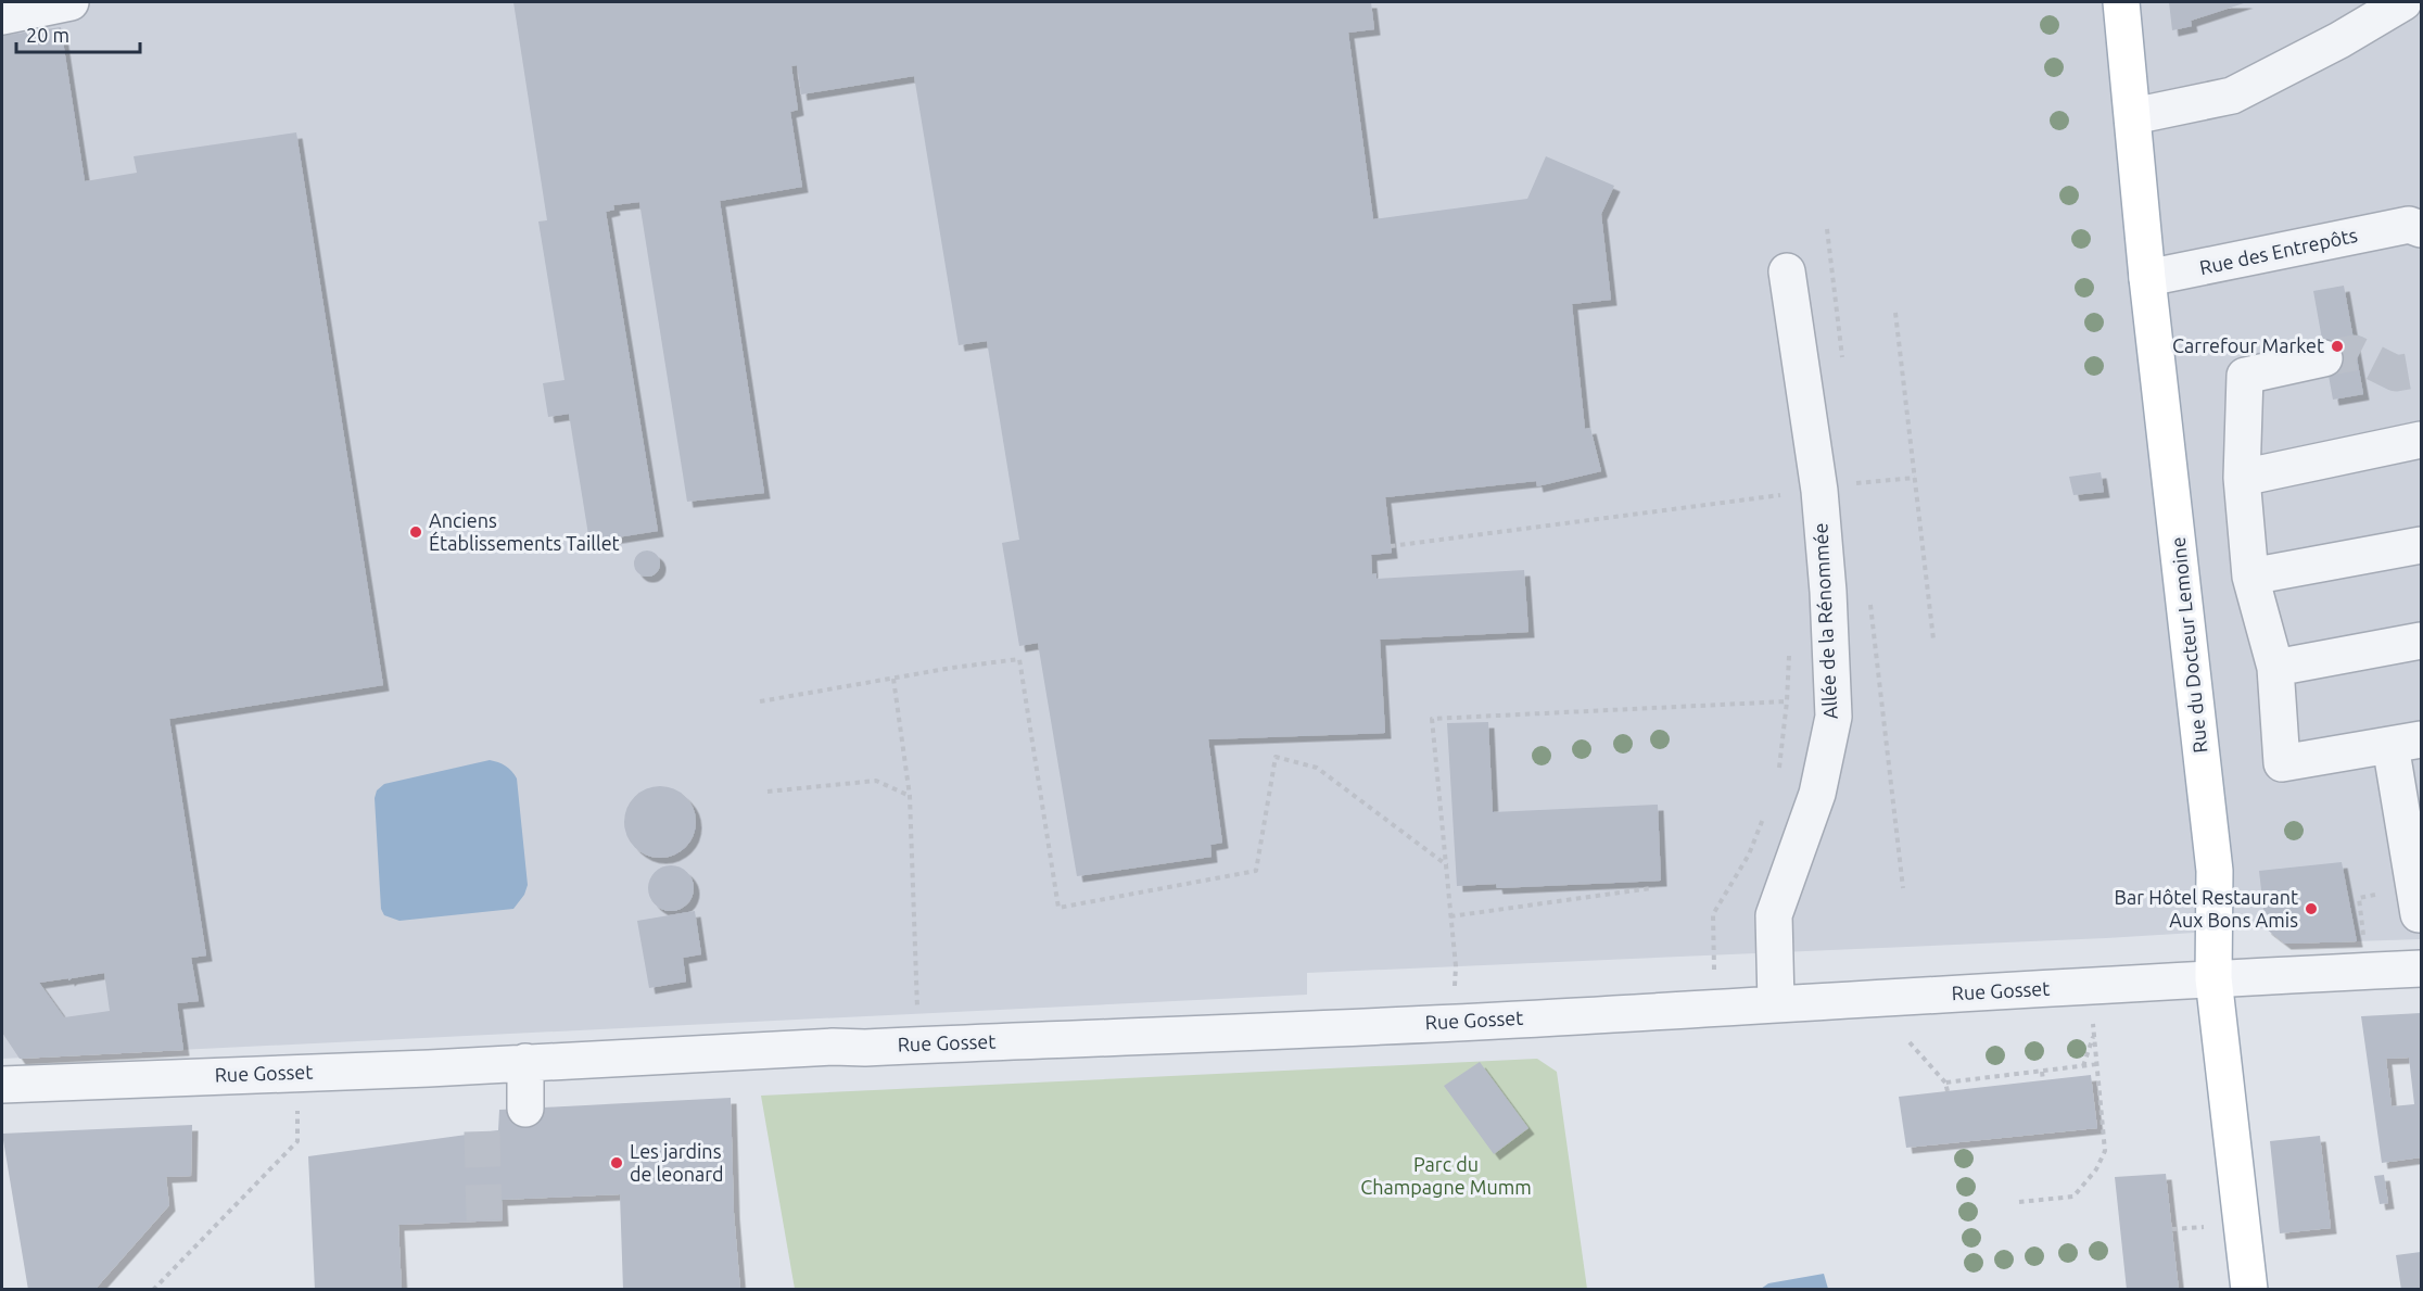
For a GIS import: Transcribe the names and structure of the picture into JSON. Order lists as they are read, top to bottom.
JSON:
{
  "streets": {
    "main road": ["Rue du Docteur Lemoine"],
    "street": ["Rue des Entrepôts", "Allée de la Rénommée", "Rue Gosset"]
  },
  "crossings": [
    ["Rue des Entrepôts", "Rue du Docteur Lemoine"],
    ["Allée de la Rénommée", "Rue Gosset"],
    ["Rue du Docteur Lemoine", "Rue Gosset"]
  ],
  "parks": ["Parc du Champagne Mumm"],
  "places": [
    "Carrefour Market",
    "Anciens Établissements Taillet",
    "Bar Hôtel Restaurant Aux Bons Amis",
    "Les jardins de leonard"
  ],
  "scale_bar": "20 m"
}
